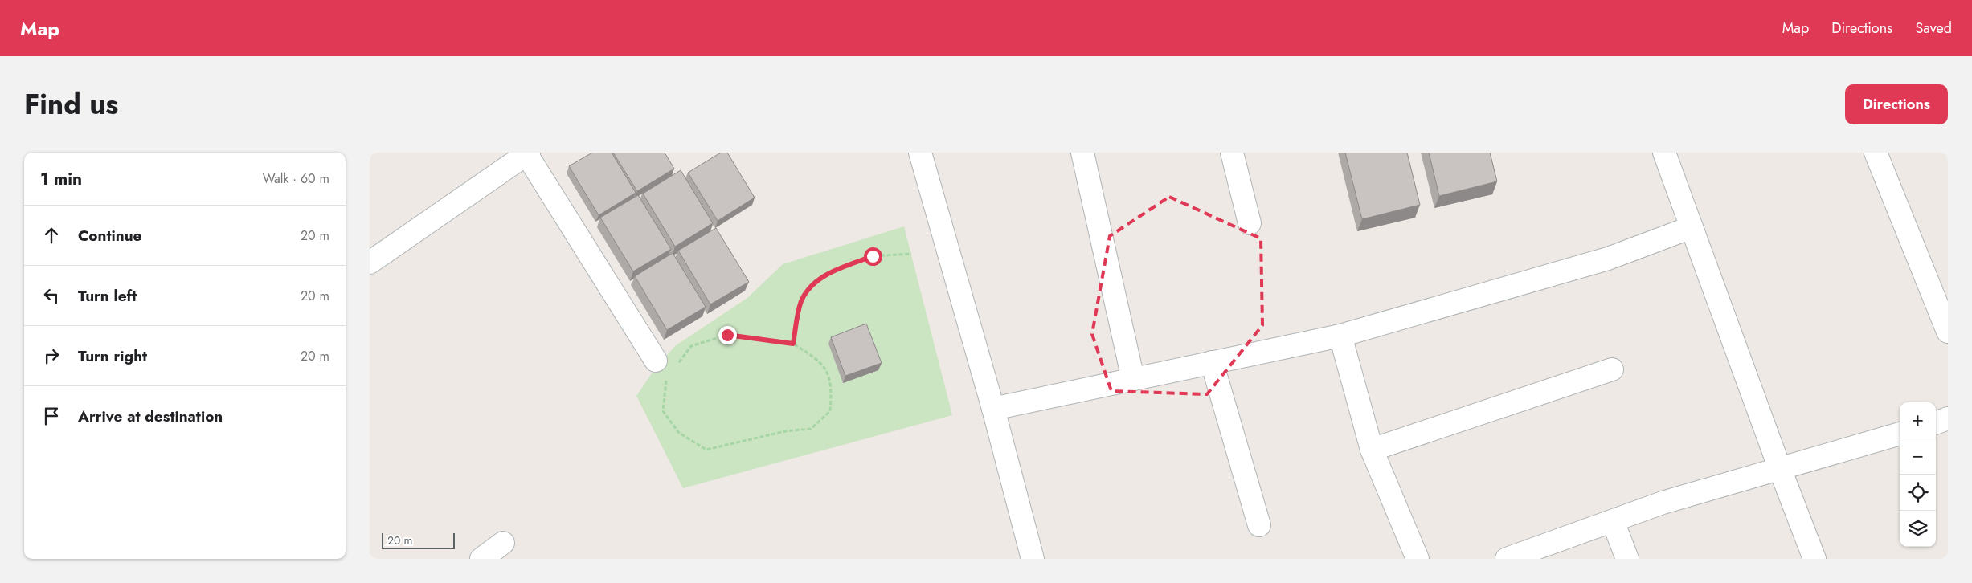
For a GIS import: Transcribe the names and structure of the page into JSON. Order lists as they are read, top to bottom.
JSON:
{
  "scale_bar": "20 m",
  "page": {
    "header": "Map",
    "nav": ["Map", "Directions", "Saved"],
    "title": "Find us",
    "buttons": "Directions",
    "heading": ["1 min", "Walk · 60 m"],
    "list": [
      ["Continue", "20 m"],
      ["Turn left", "20 m"],
      ["Turn right", "20 m"],
      "Arrive at destination"
    ],
    "map_buttons": ["+", "−"],
    "scale": "20 m"
  }
}
